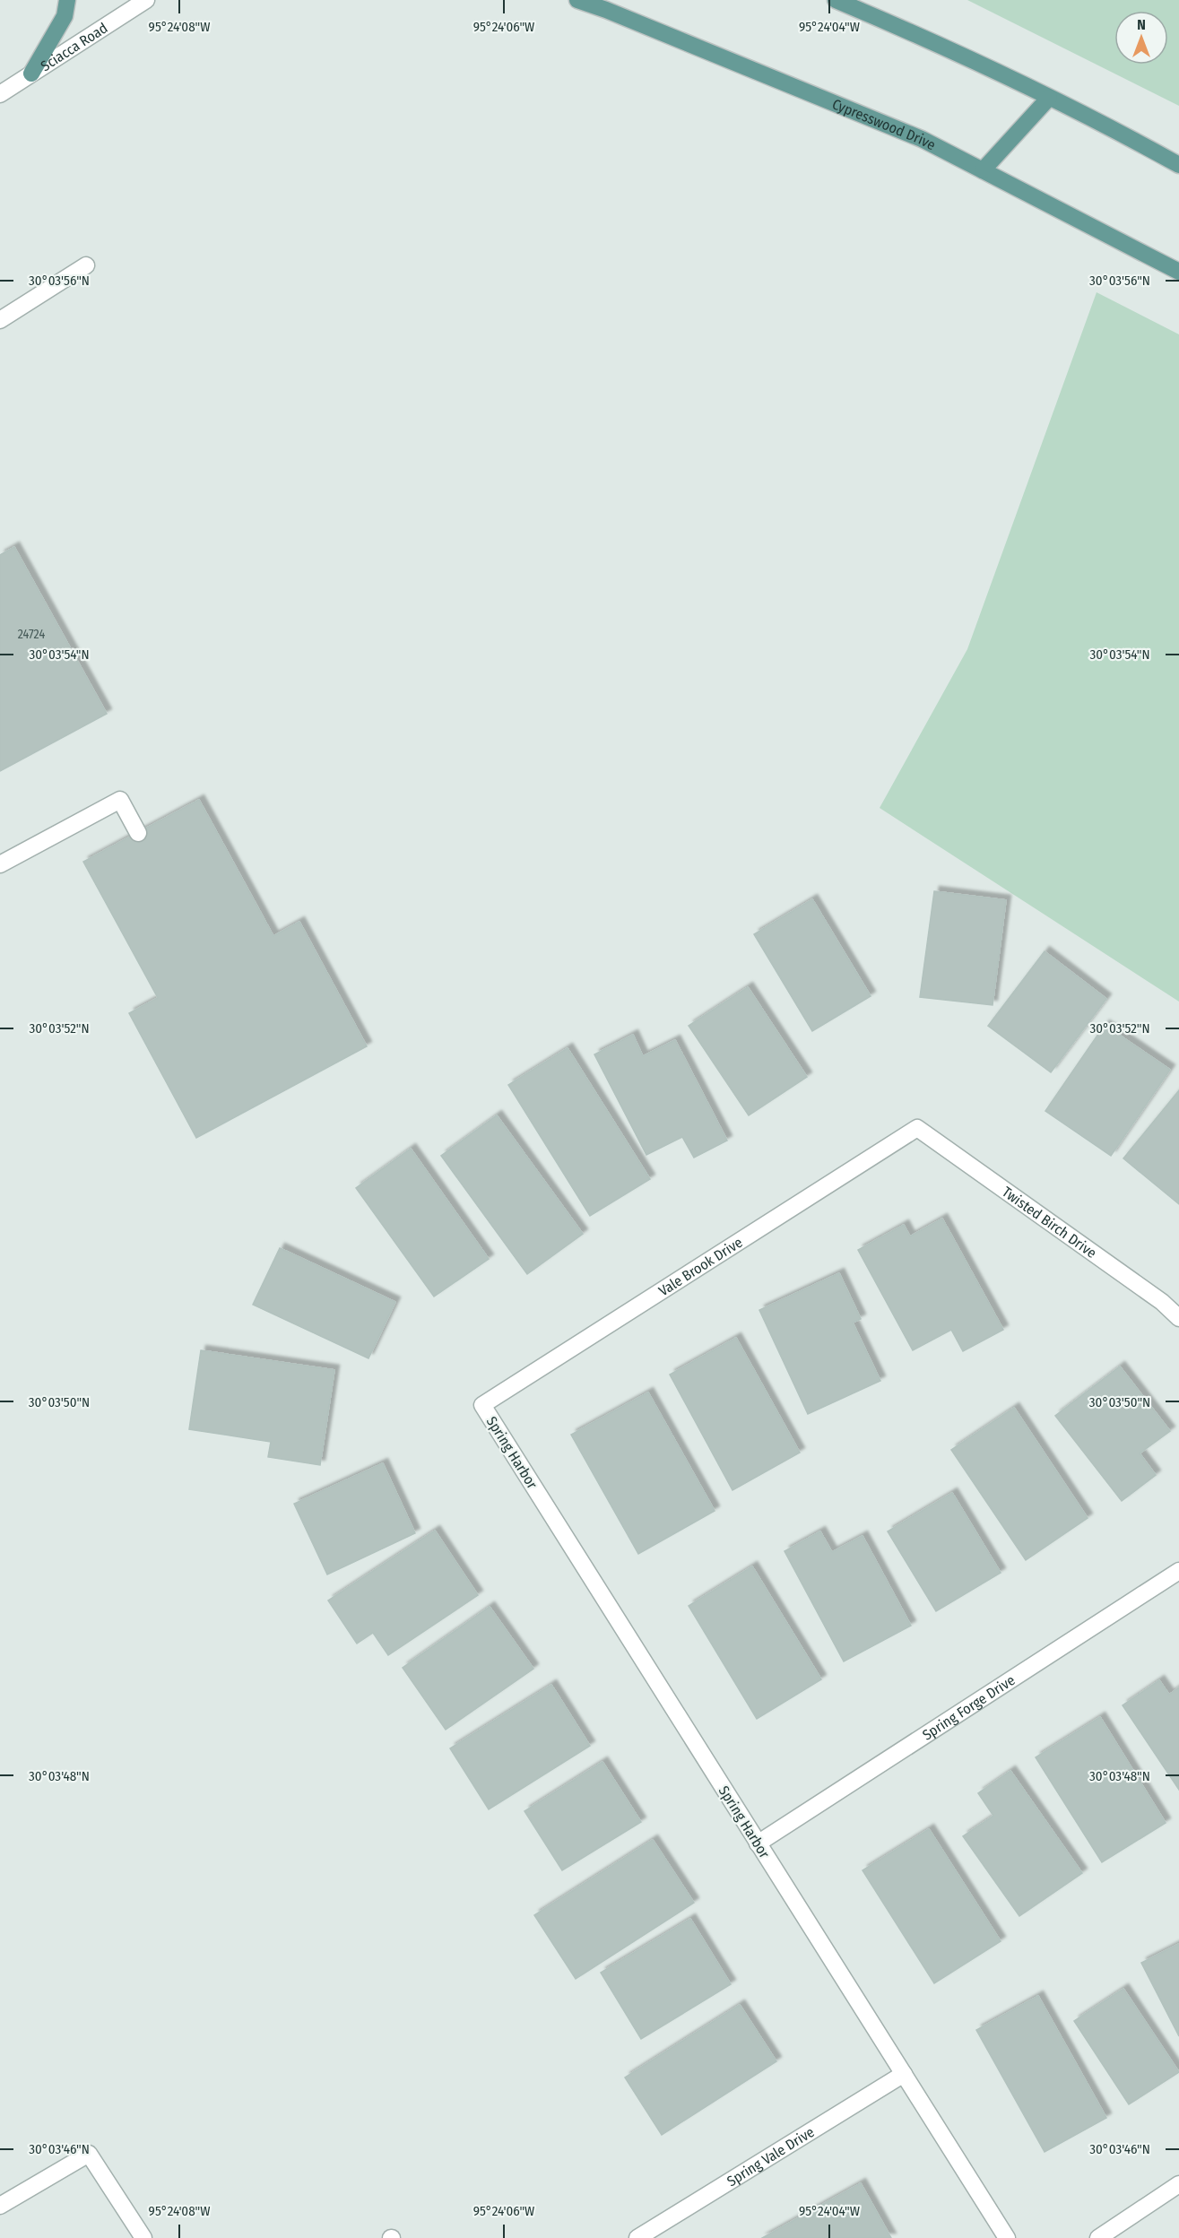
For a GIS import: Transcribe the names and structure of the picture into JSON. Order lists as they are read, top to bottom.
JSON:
{
  "streets": {
    "main road": ["Cypresswood Drive"],
    "street": [
      "Sciacca Road",
      "Twisted Birch Drive",
      "Vale Brook Drive",
      "Spring Harbor",
      "Spring Forge Drive",
      "Spring Vale Drive"
    ]
  },
  "crossings": [
    ["Twisted Birch Drive", "Vale Brook Drive"],
    ["Vale Brook Drive", "Spring Harbor"],
    ["Spring Harbor", "Spring Forge Drive"],
    ["Spring Harbor", "Spring Vale Drive"]
  ],
  "house_numbers": ["24724"],
  "north": "top",
  "coordinates": [
    "95°24'08\"W",
    "95°24'06\"W",
    "95°24'04\"W",
    "30°03'56\"N",
    "30°03'54\"N",
    "30°03'52\"N",
    "30°03'50\"N",
    "30°03'48\"N",
    "30°03'46\"N"
  ]
}
